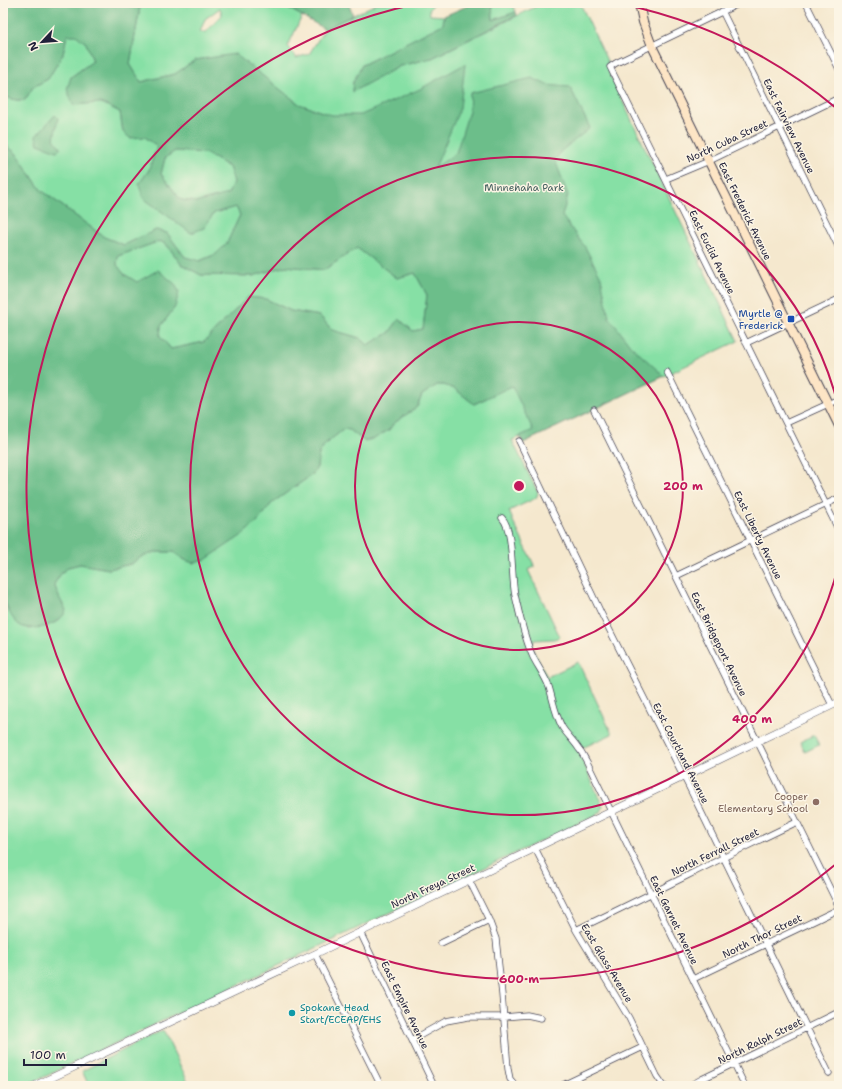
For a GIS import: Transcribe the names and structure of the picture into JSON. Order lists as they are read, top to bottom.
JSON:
{
  "streets": {
    "main road": ["East Frederick Avenue"],
    "street": [
      "East Fairview Avenue",
      "North Cuba Street",
      "East Euclid Avenue",
      "East Liberty Avenue",
      "East Bridgeport Avenue",
      "East Courtland Avenue",
      "North Ferrall Street",
      "North Freya Street",
      "East Garnet Avenue",
      "North Thor Street",
      "East Glass Avenue",
      "East Empire Avenue",
      "North Ralph Street"
    ]
  },
  "crossings": [
    ["East Fairview Avenue", "North Cuba Street"],
    ["North Cuba Street", "East Frederick Avenue"],
    ["North Cuba Street", "East Euclid Avenue"],
    ["East Frederick Avenue", "East Euclid Avenue"],
    ["East Liberty Avenue", "North Freya Street"],
    ["East Bridgeport Avenue", "North Ferrall Street"],
    ["East Bridgeport Avenue", "North Freya Street"],
    ["East Bridgeport Avenue", "North Thor Street"],
    ["East Courtland Avenue", "North Ferrall Street"],
    ["East Courtland Avenue", "North Freya Street"],
    ["East Courtland Avenue", "North Thor Street"],
    ["East Courtland Avenue", "North Ralph Street"],
    ["North Ferrall Street", "East Garnet Avenue"],
    ["North Ferrall Street", "East Glass Avenue"],
    ["North Freya Street", "East Garnet Avenue"],
    ["North Freya Street", "East Glass Avenue"],
    ["North Freya Street", "East Empire Avenue"],
    ["East Garnet Avenue", "North Thor Street"],
    ["East Garnet Avenue", "North Ralph Street"]
  ],
  "parks": ["Minnehaha Park"],
  "places": {
    "transit": ["Myrtle @ Frederick"],
    "other": ["Cooper Elementary School", "Spokane Head Start/ECEAP/EHS"]
  },
  "scale_bar": "100 m",
  "north": "bottom left",
  "rings": ["200 m", "400 m", "600 m"]
}
